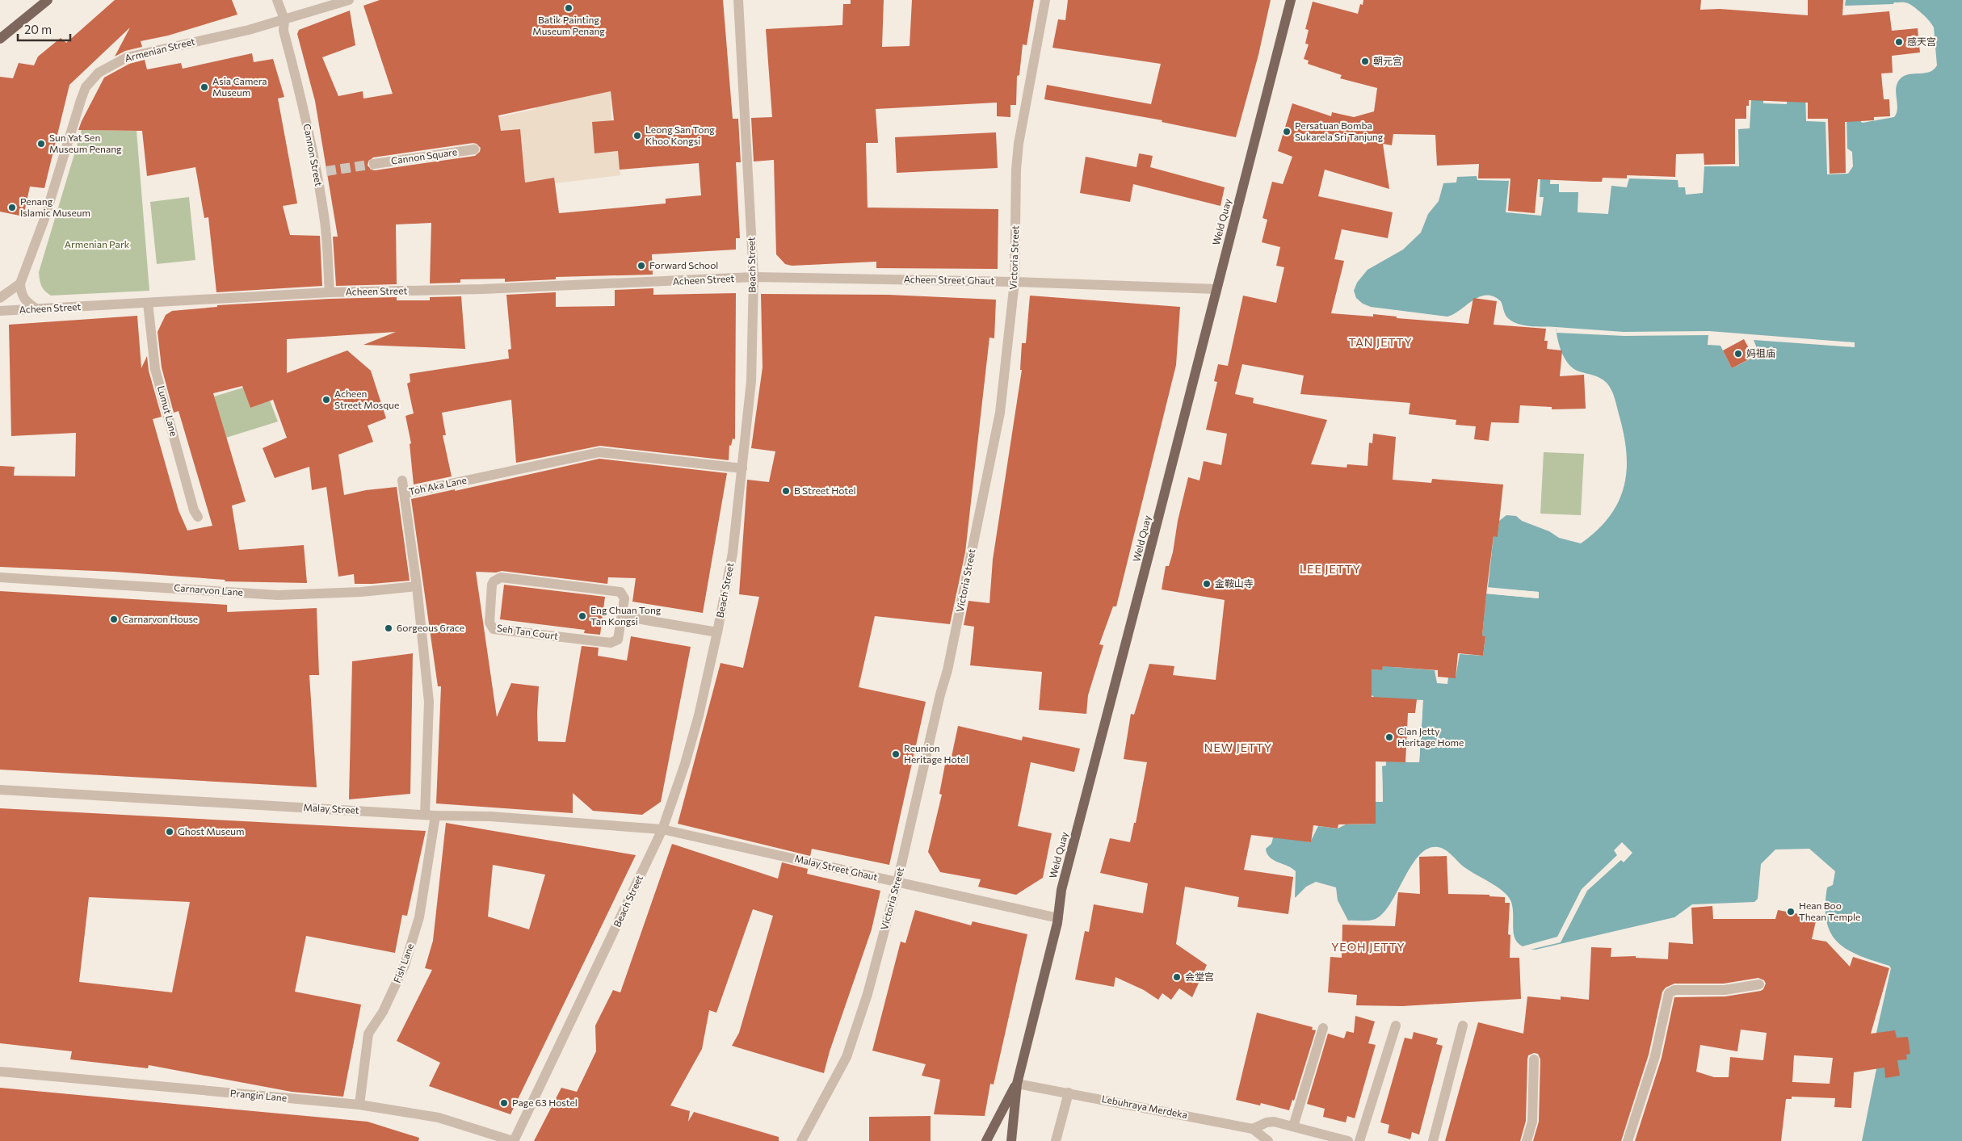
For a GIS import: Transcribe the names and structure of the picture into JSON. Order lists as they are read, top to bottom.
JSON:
{
  "streets": {
    "main road": ["Weld Quay"],
    "street": [
      "Armenian Street",
      "Cannon Street",
      "Cannon Square",
      "Victoria Street",
      "Beach Street",
      "Acheen Street",
      "Acheen Street Ghaut",
      "Lumut Lane",
      "Toh Aka Lane",
      "Carnarvon Lane",
      "Seh Tan Court",
      "Malay Street",
      "Malay Street Ghaut",
      "Fish Lane",
      "Prangin Lane",
      "Lebuhraya Merdeka"
    ]
  },
  "crossings": [
    ["Armenian Street", "Cannon Street"],
    ["Cannon Street", "Acheen Street"],
    ["Weld Quay", "Acheen Street Ghaut"],
    ["Weld Quay", "Malay Street Ghaut"],
    ["Weld Quay", "Lebuhraya Merdeka"],
    ["Victoria Street", "Acheen Street Ghaut"],
    ["Victoria Street", "Malay Street Ghaut"],
    ["Beach Street", "Acheen Street"],
    ["Beach Street", "Acheen Street Ghaut"],
    ["Beach Street", "Toh Aka Lane"],
    ["Beach Street", "Malay Street"],
    ["Beach Street", "Malay Street Ghaut"],
    ["Beach Street", "Prangin Lane"],
    ["Acheen Street", "Acheen Street Ghaut"],
    ["Acheen Street", "Lumut Lane"],
    ["Toh Aka Lane", "Carnarvon Lane"],
    ["Toh Aka Lane", "Malay Street"],
    ["Toh Aka Lane", "Fish Lane"],
    ["Malay Street", "Malay Street Ghaut"],
    ["Malay Street", "Fish Lane"],
    ["Fish Lane", "Prangin Lane"]
  ],
  "districts": [
    "TAN JETTY",
    "LEE JETTY",
    "NEW JETTY",
    "YEOH JETTY"
  ],
  "parks": ["Armenian Park"],
  "places": [
    "Batik Painting Museum Penang",
    "感天宫",
    "朝元宫",
    "Asia Camera Museum",
    "Persatuan Bomba Sukarela Sri Tanjung",
    "Leong San Tong Khoo Kongsi",
    "Sun Yat Sen Museum Penang",
    "Penang Islamic Museum",
    "Forward School",
    "妈祖庙",
    "Acheen Street Mosque",
    "B Street Hotel",
    "金鞍山寺",
    "Eng Chuan Tong Tan Kongsi",
    "Carnarvon House",
    "6orgeous 6race",
    "Clan Jetty Heritage Home",
    "Reunion Heritage Hotel",
    "Ghost Museum",
    "Hean Boo Thean Temple",
    "会堂宫",
    "Page 63 Hostel"
  ],
  "scale_bar": "20 m"
}
